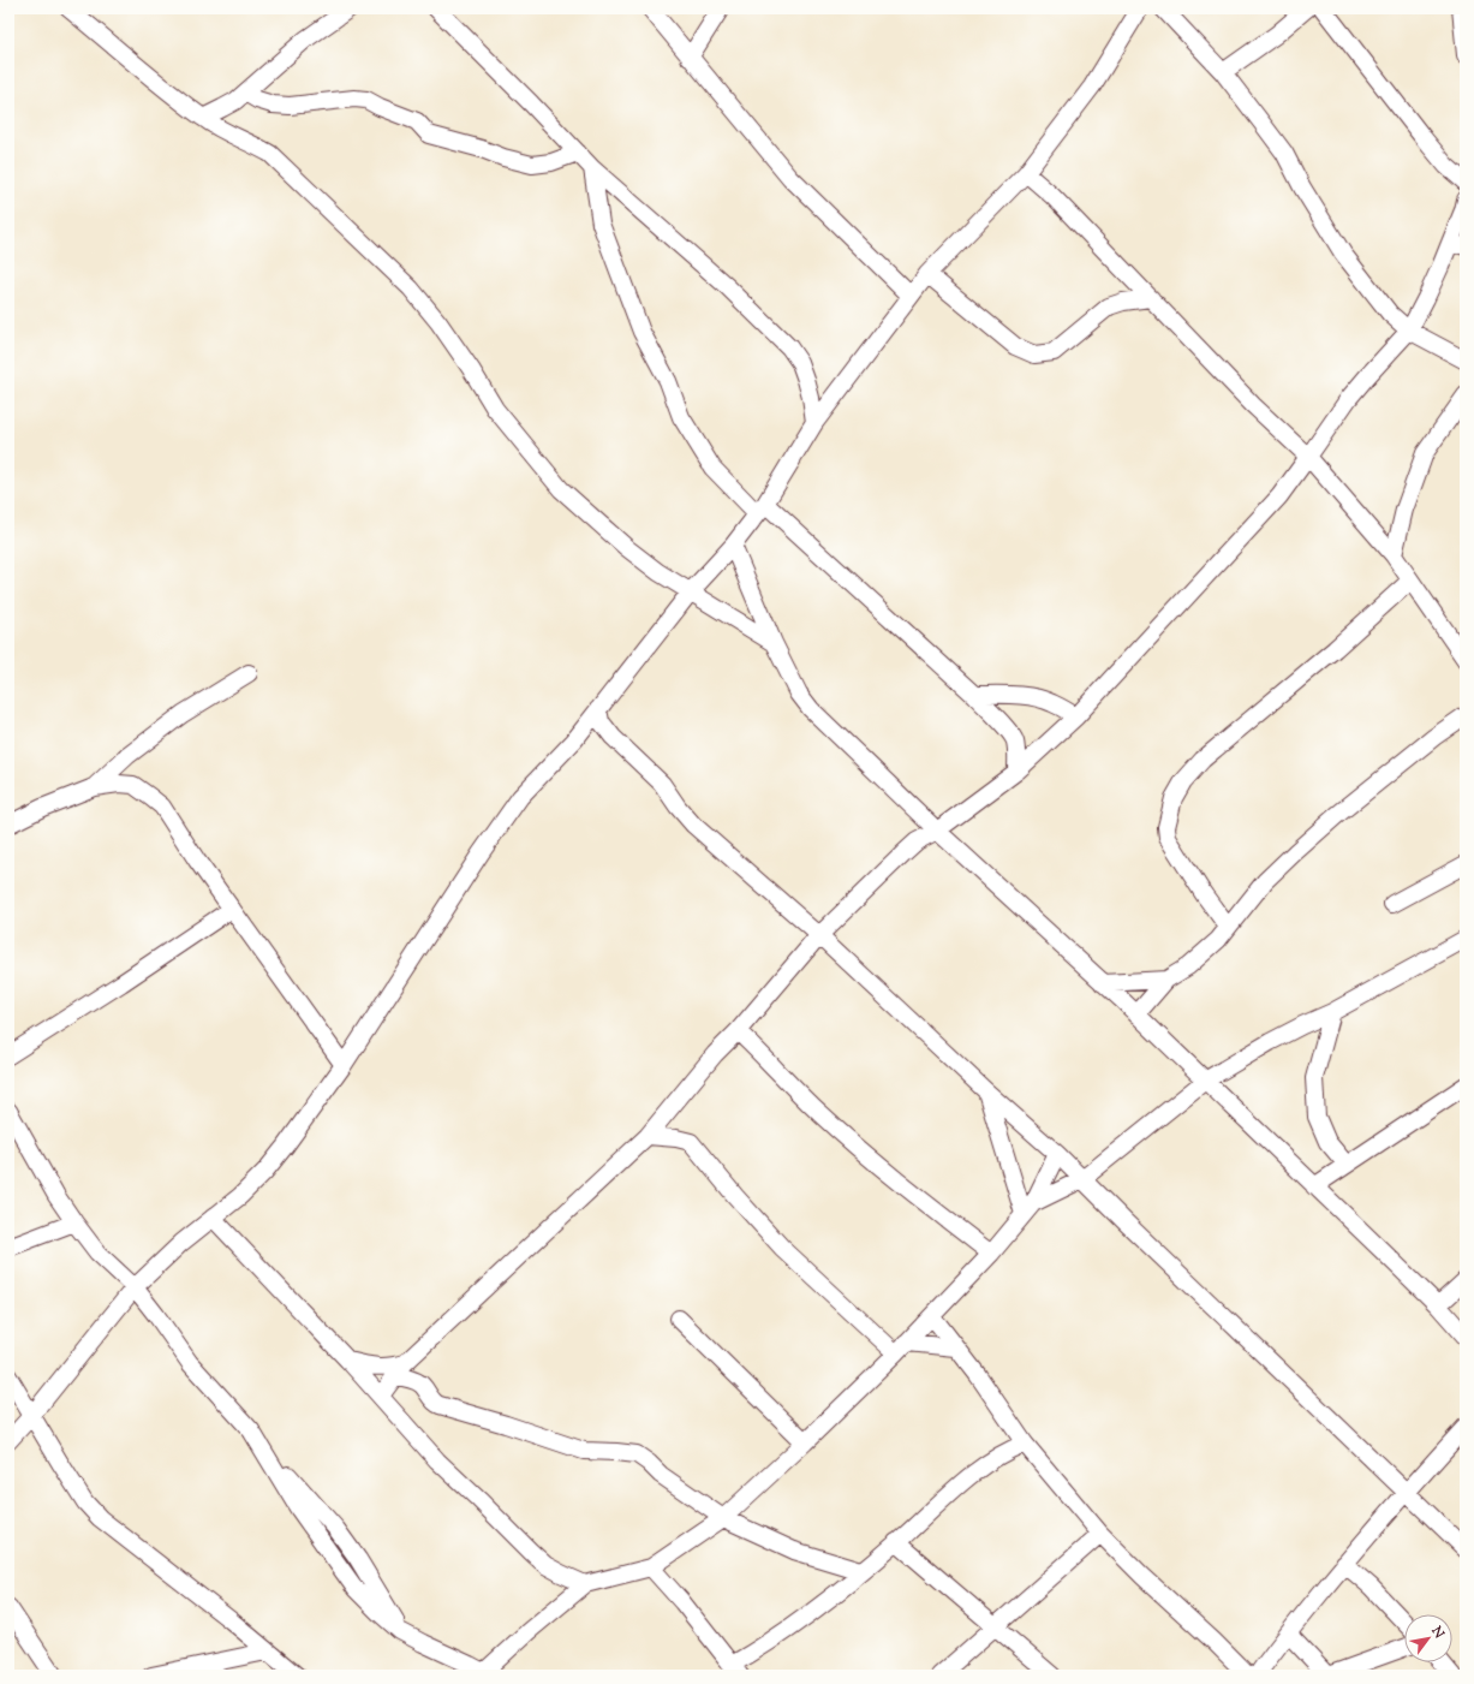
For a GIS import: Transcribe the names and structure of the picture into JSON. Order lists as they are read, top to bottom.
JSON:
{
  "north": "top right"
}
